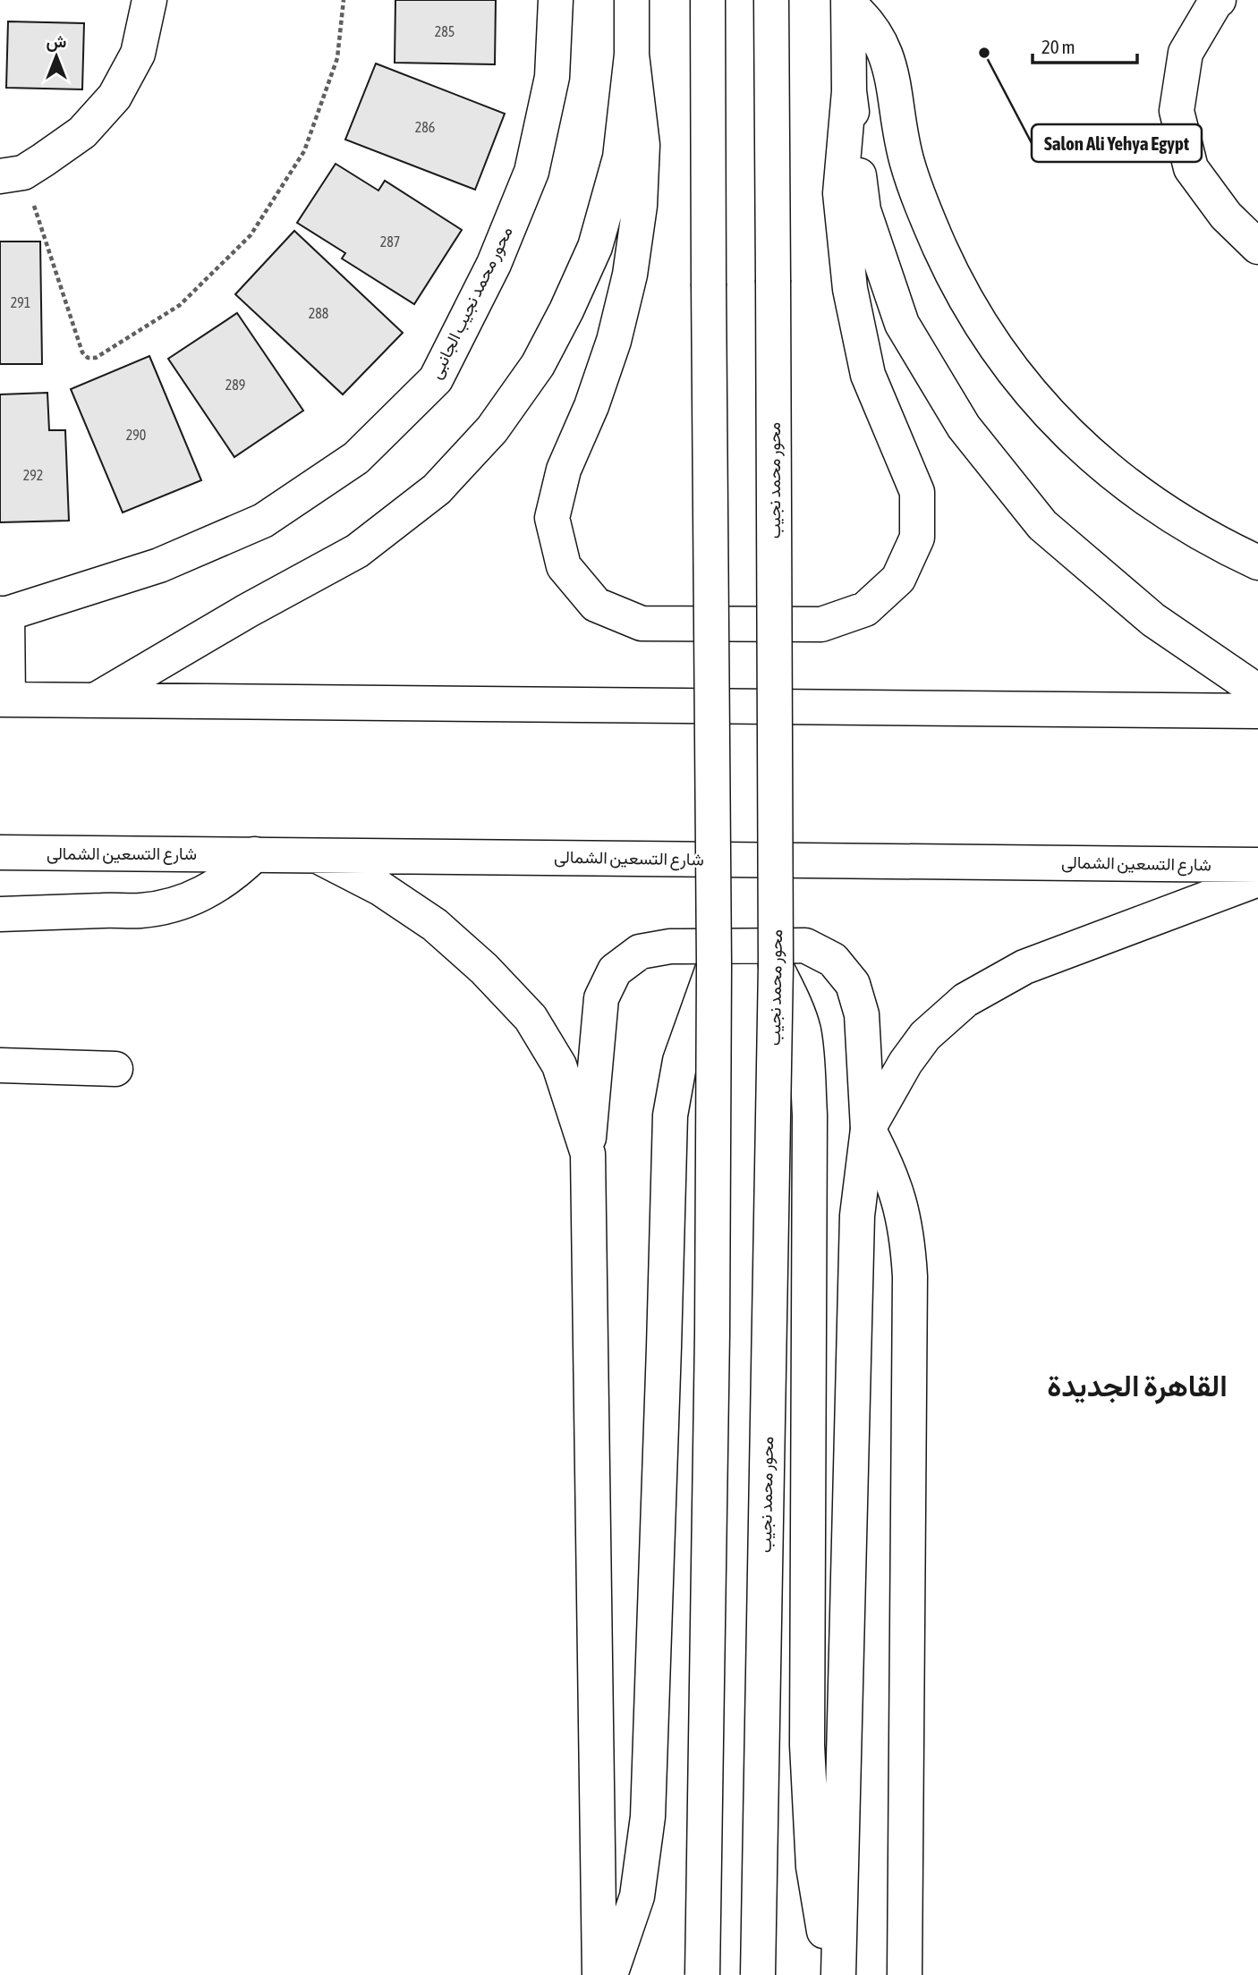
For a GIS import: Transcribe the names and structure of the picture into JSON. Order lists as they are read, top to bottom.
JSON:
{
  "streets": {
    "main road": ["محور محمد نجيب الجانبى", "محور محمد نجيب", "شارع التسعين الشمالى"]
  },
  "districts": ["القاهرة الجديدة"],
  "places": ["Salon Ali Yehya Egypt"],
  "house_numbers": [
    "285",
    "286",
    "287",
    "291",
    "288",
    "289",
    "290",
    "292"
  ],
  "scale_bar": "20 m",
  "north": "top"
}
